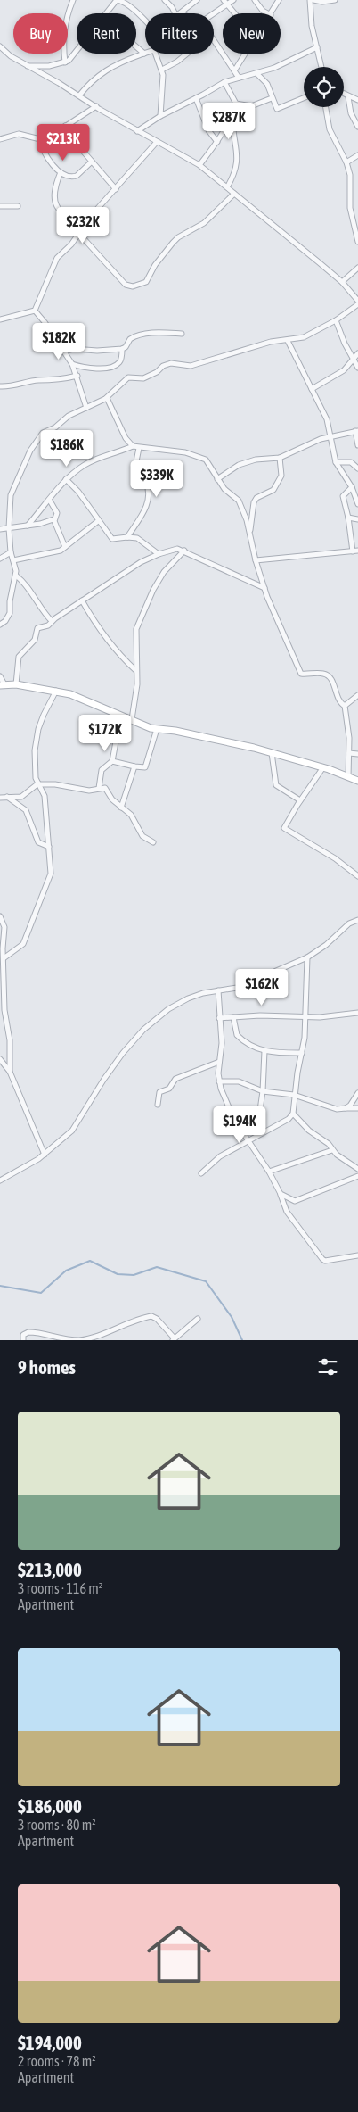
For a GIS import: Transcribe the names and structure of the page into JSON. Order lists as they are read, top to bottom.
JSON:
{
  "page": {
    "chip": [
      "Buy",
      "Rent",
      "Filters",
      "New"
    ],
    "price": [
      "$287K",
      "$213K",
      "$232K",
      "$182K",
      "$186K",
      "$339K",
      "$172K",
      "$162K",
      "$194K"
    ],
    "heading": "9 homes",
    "list": [
      {
        "name": "$213,000",
        "note": "3 rooms · 116 m² · Apartment"
      },
      {
        "name": "$186,000",
        "note": "3 rooms · 80 m² · Apartment"
      },
      {
        "name": "$194,000",
        "note": "2 rooms · 78 m² · Apartment"
      }
    ]
  }
}
